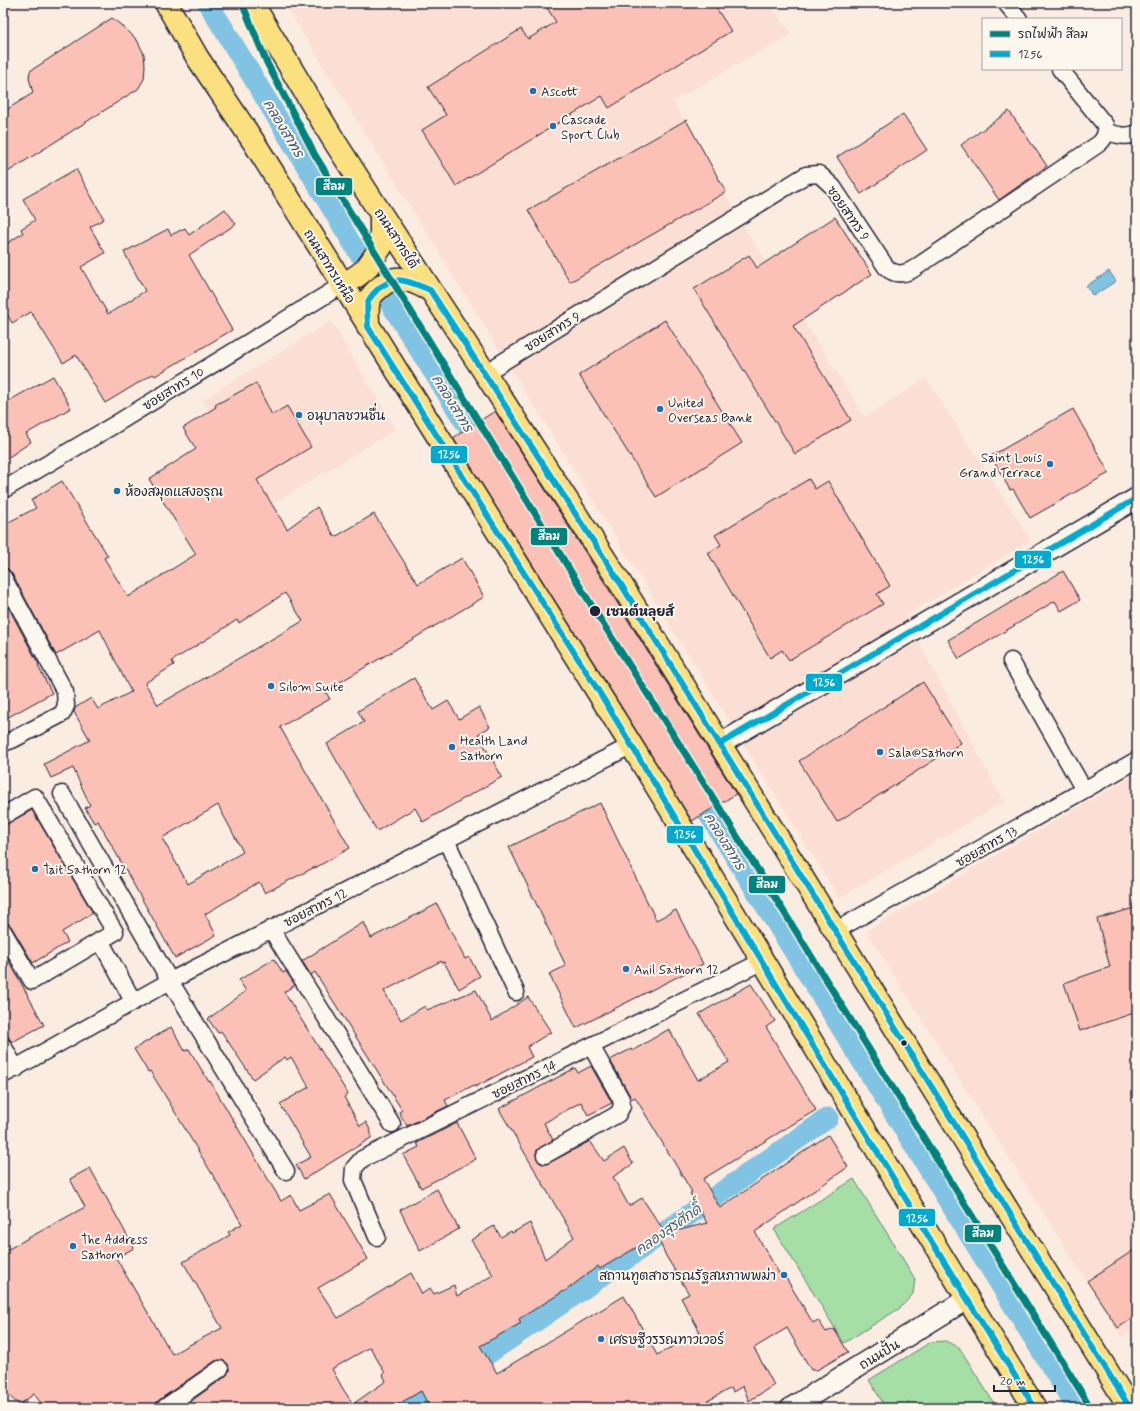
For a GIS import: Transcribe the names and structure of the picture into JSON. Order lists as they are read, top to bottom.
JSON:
{
  "streets": {
    "main road": ["ถนนสาทรใต้", "ถนนสาทรเหนือ"],
    "street": [
      "ซอยสาทร 9",
      "ซอยสาทร 10",
      "ซอยสาทร 13",
      "ซอยสาทร 12",
      "ซอยสาทร 14",
      "ถนนปั้น"
    ]
  },
  "crossings": [
    ["ซอยสาทร 9", "ถนนสาทรใต้"],
    ["ถนนสาทรใต้", "ซอยสาทร 13"],
    ["ถนนสาทรเหนือ", "ซอยสาทร 10"],
    ["ถนนสาทรเหนือ", "ซอยสาทร 12"],
    ["ถนนสาทรเหนือ", "ซอยสาทร 14"],
    ["ถนนสาทรเหนือ", "ถนนปั้น"]
  ],
  "water": ["คลองสาทร", "คลองสุรศักดิ์"],
  "places": [
    "Ascott",
    "Cascade Sport Club",
    "United Overseas Bank",
    "อนุบาลชวนชื่น",
    "Saint Louis Grand Terrace",
    "ห้องสมุดแสงอรุณ",
    "เซนต์หลุยส์",
    "Silom Suite",
    "Health Land Sathorn",
    "Sala@Sathorn",
    "Tait Sathorn 12",
    "Anil Sathorn 12",
    "The Address Sathorn",
    "สถานทูตสาธารณรัฐสหภาพพม่า",
    "เศรษฐีวรรณทาวเวอร์"
  ],
  "lines": ["metro line สีลม", "transit line 1256"],
  "legend": ["รถไฟฟ้า สีลม", "1256"],
  "scale_bar": "20 m"
}
